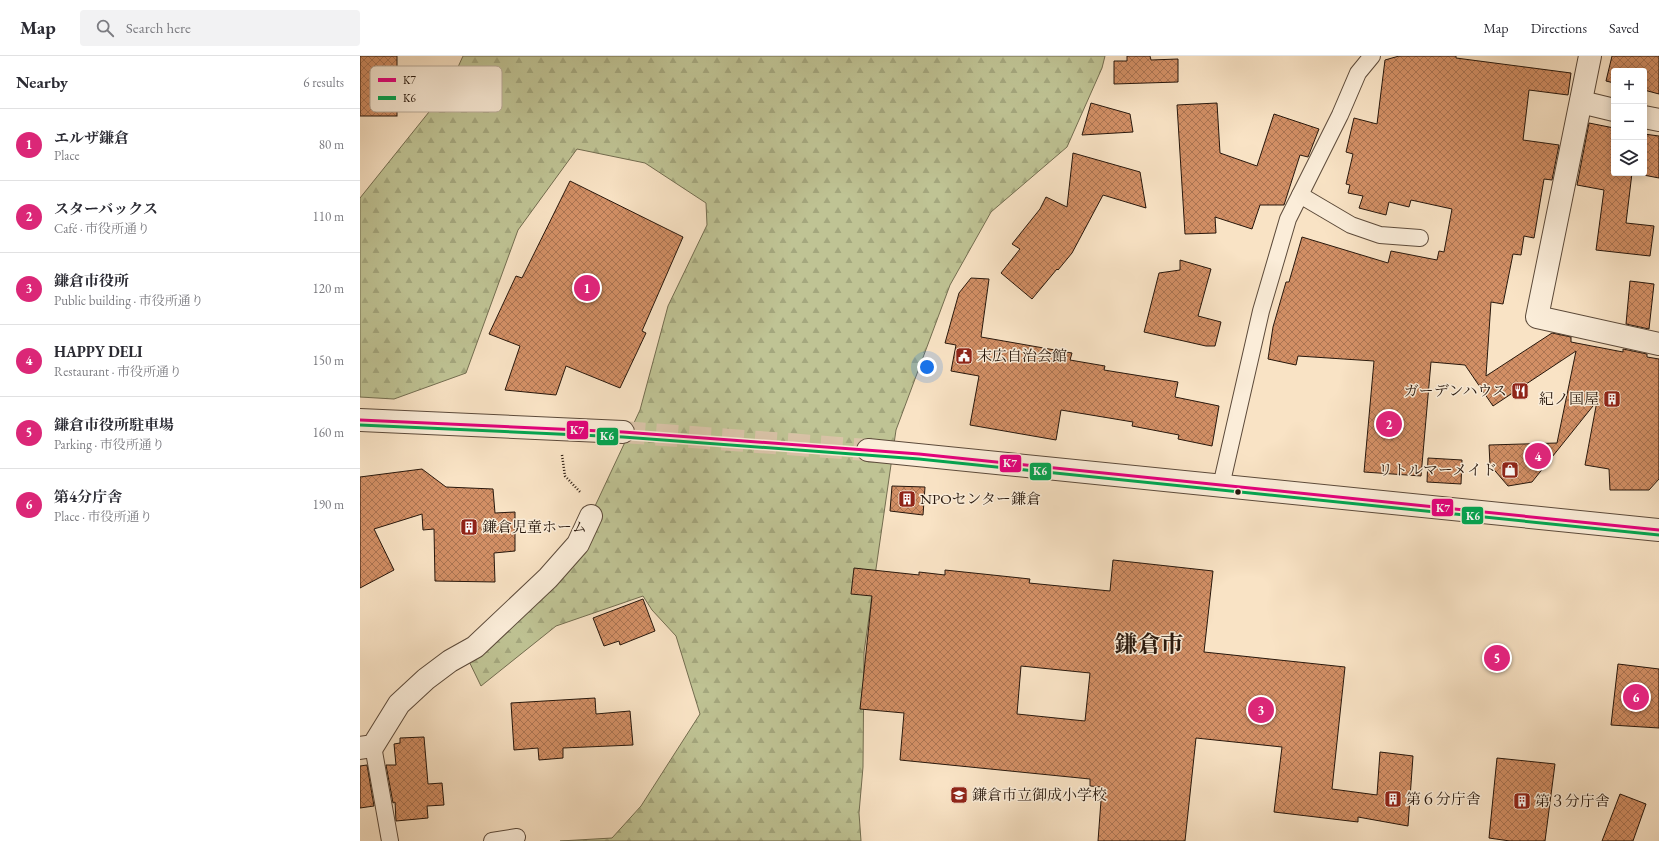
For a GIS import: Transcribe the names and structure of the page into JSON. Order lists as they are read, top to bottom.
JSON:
{
  "districts": ["鎌倉市"],
  "places": {
    "public building": ["末広自治会館"],
    "restaurant": ["ガーデンハウス"],
    "building": [
      "紀ノ国屋",
      "NPOセンター鎌倉",
      "鎌倉児童ホーム",
      "第６分庁舎",
      "第３分庁舎"
    ],
    "shop": ["リトルマーメイド"],
    "school or university": ["鎌倉市立御成小学校"]
  },
  "lines": ["transit line K7", "transit line K6"],
  "legend": ["K7", "K6"],
  "page": {
    "header": "Map",
    "search": "Search here",
    "nav": ["Map", "Directions", "Saved"],
    "heading": ["Nearby", "6 results"],
    "map_buttons": ["+", "−"],
    "list": [
      {
        "mark": "1",
        "name": "エルザ鎌倉",
        "note": "Place",
        "value": "80 m"
      },
      {
        "mark": "2",
        "name": "スターバックス",
        "note": "Café · 市役所通り",
        "value": "110 m"
      },
      {
        "mark": "3",
        "name": "鎌倉市役所",
        "note": "Public building · 市役所通り",
        "value": "120 m"
      },
      {
        "mark": "4",
        "name": "HAPPY DELI",
        "note": "Restaurant · 市役所通り",
        "value": "150 m"
      },
      {
        "mark": "5",
        "name": "鎌倉市役所駐車場",
        "note": "Parking · 市役所通り",
        "value": "160 m"
      },
      {
        "mark": "6",
        "name": "第4分庁舎",
        "note": "Place · 市役所通り",
        "value": "190 m"
      }
    ],
    "pins": [
      "1",
      "2",
      "4",
      "5",
      "6",
      "3"
    ]
  }
}
